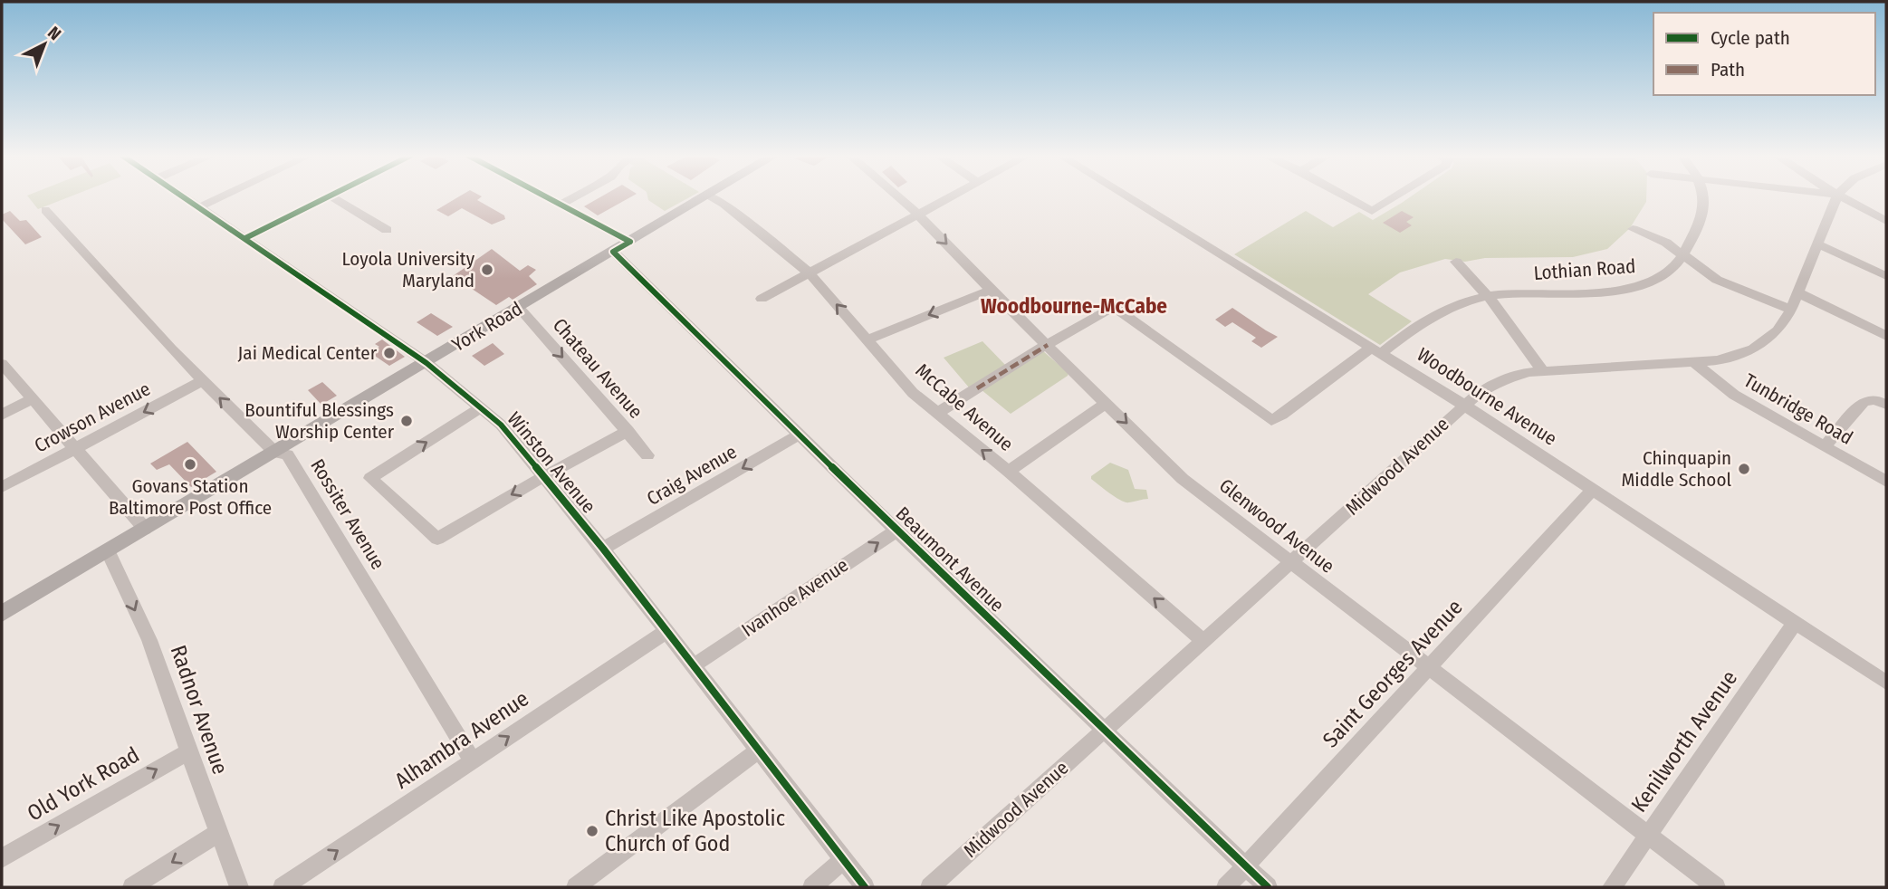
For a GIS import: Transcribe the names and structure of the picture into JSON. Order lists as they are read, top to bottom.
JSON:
{
  "streets": {
    "main road": ["York Road"],
    "street": [
      "Lothian Road",
      "Chateau Avenue",
      "Woodbourne Avenue",
      "McCabe Avenue",
      "Tunbridge Road",
      "Crowson Avenue",
      "Winston Avenue",
      "Midwood Avenue",
      "Craig Avenue",
      "Rossiter Avenue",
      "Glenwood Avenue",
      "Beaumont Avenue",
      "Ivanhoe Avenue",
      "Saint Georges Avenue",
      "Radnor Avenue",
      "Alhambra Avenue",
      "Kenilworth Avenue",
      "Old York Road"
    ]
  },
  "crossings": [
    ["Lothian Road", "Woodbourne Avenue"],
    ["Lothian Road", "Glenwood Avenue"],
    ["York Road", "Chateau Avenue"],
    ["York Road", "Winston Avenue"],
    ["York Road", "Rossiter Avenue"],
    ["York Road", "Beaumont Avenue"],
    ["York Road", "Radnor Avenue"],
    ["Woodbourne Avenue", "Midwood Avenue"],
    ["Woodbourne Avenue", "Saint Georges Avenue"],
    ["Woodbourne Avenue", "Kenilworth Avenue"],
    ["McCabe Avenue", "Midwood Avenue"],
    ["Tunbridge Road", "Midwood Avenue"],
    ["Crowson Avenue", "Rossiter Avenue"],
    ["Winston Avenue", "Craig Avenue"],
    ["Winston Avenue", "Ivanhoe Avenue"],
    ["Winston Avenue", "Alhambra Avenue"],
    ["Midwood Avenue", "Glenwood Avenue"],
    ["Midwood Avenue", "Beaumont Avenue"],
    ["Craig Avenue", "Beaumont Avenue"],
    ["Rossiter Avenue", "Alhambra Avenue"],
    ["Glenwood Avenue", "Saint Georges Avenue"],
    ["Glenwood Avenue", "Kenilworth Avenue"],
    ["Beaumont Avenue", "Ivanhoe Avenue"],
    ["Beaumont Avenue", "Saint Georges Avenue"],
    ["Radnor Avenue", "Old York Road"]
  ],
  "one_way": [
    "Chateau Avenue",
    "McCabe Avenue",
    "Crowson Avenue",
    "Ivanhoe Avenue",
    "Radnor Avenue",
    "Alhambra Avenue"
  ],
  "districts": ["Woodbourne-McCabe"],
  "places": [
    "Loyola University Maryland",
    "Jai Medical Center",
    "Bountiful Blessings Worship Center",
    "Govans Station Baltimore Post Office",
    "Chinquapin Middle School",
    "Christ Like Apostolic Church of God"
  ],
  "legend": ["Cycle path", "Path"],
  "north": "top right"
}
